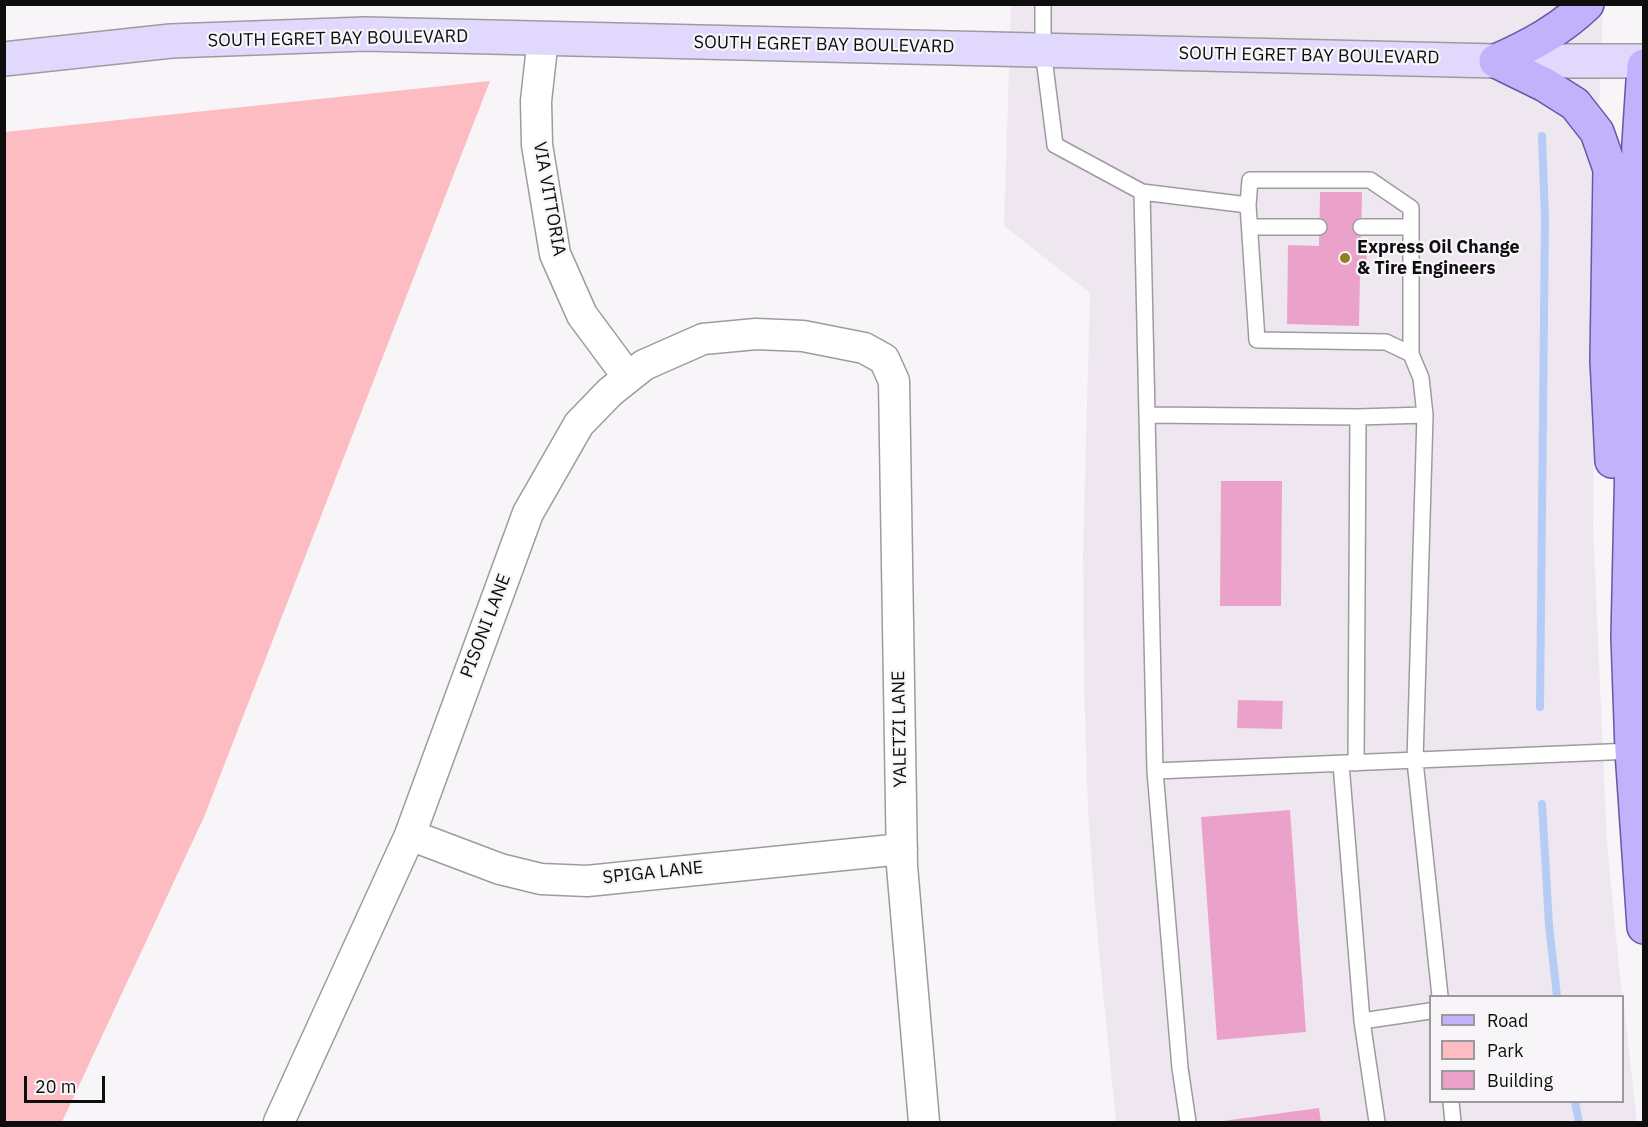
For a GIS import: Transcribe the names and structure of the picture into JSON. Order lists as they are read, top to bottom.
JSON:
{
  "streets": {
    "main road": ["SOUTH EGRET BAY BOULEVARD"],
    "street": [
      "VIA VITTORIA",
      "PISONI LANE",
      "YALETZI LANE",
      "SPIGA LANE"
    ]
  },
  "crossings": [
    ["SOUTH EGRET BAY BOULEVARD", "VIA VITTORIA"],
    ["VIA VITTORIA", "PISONI LANE"],
    ["PISONI LANE", "YALETZI LANE"],
    ["PISONI LANE", "SPIGA LANE"],
    ["YALETZI LANE", "SPIGA LANE"]
  ],
  "places": ["Express Oil Change & Tire Engineers"],
  "legend": ["Road", "Park", "Building"],
  "scale_bar": "20 m"
}
